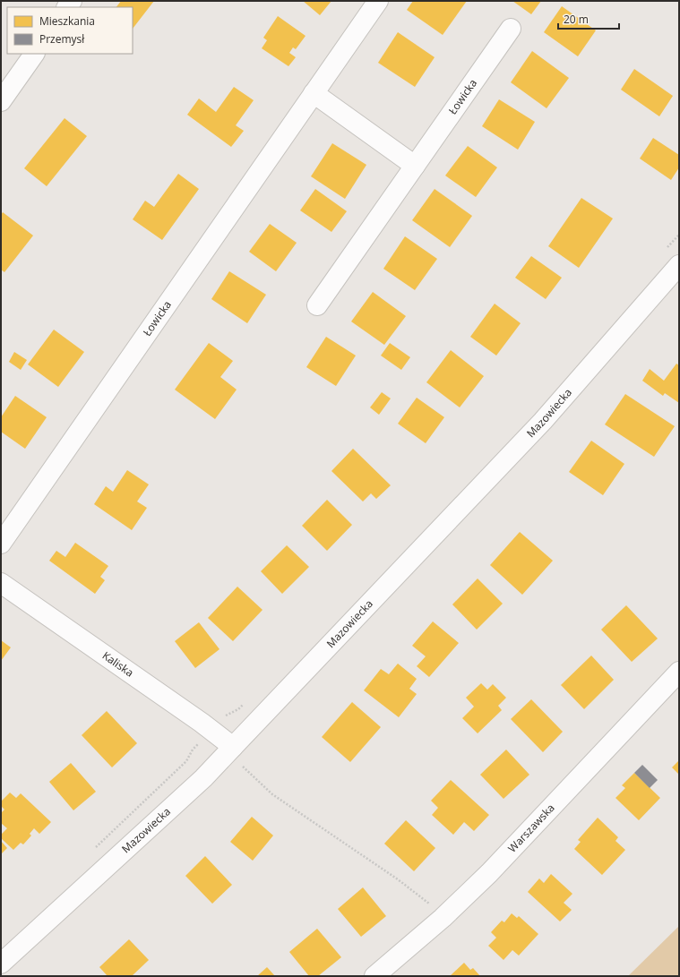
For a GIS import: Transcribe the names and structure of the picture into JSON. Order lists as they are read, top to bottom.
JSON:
{
  "streets": {
    "street": [
      "Łowicka",
      "Mazowiecka",
      "Kaliska",
      "Warszawska"
    ]
  },
  "crossings": [
    ["Mazowiecka", "Kaliska"]
  ],
  "legend": ["Mieszkania", "Przemysł"],
  "scale_bar": "20 m"
}
